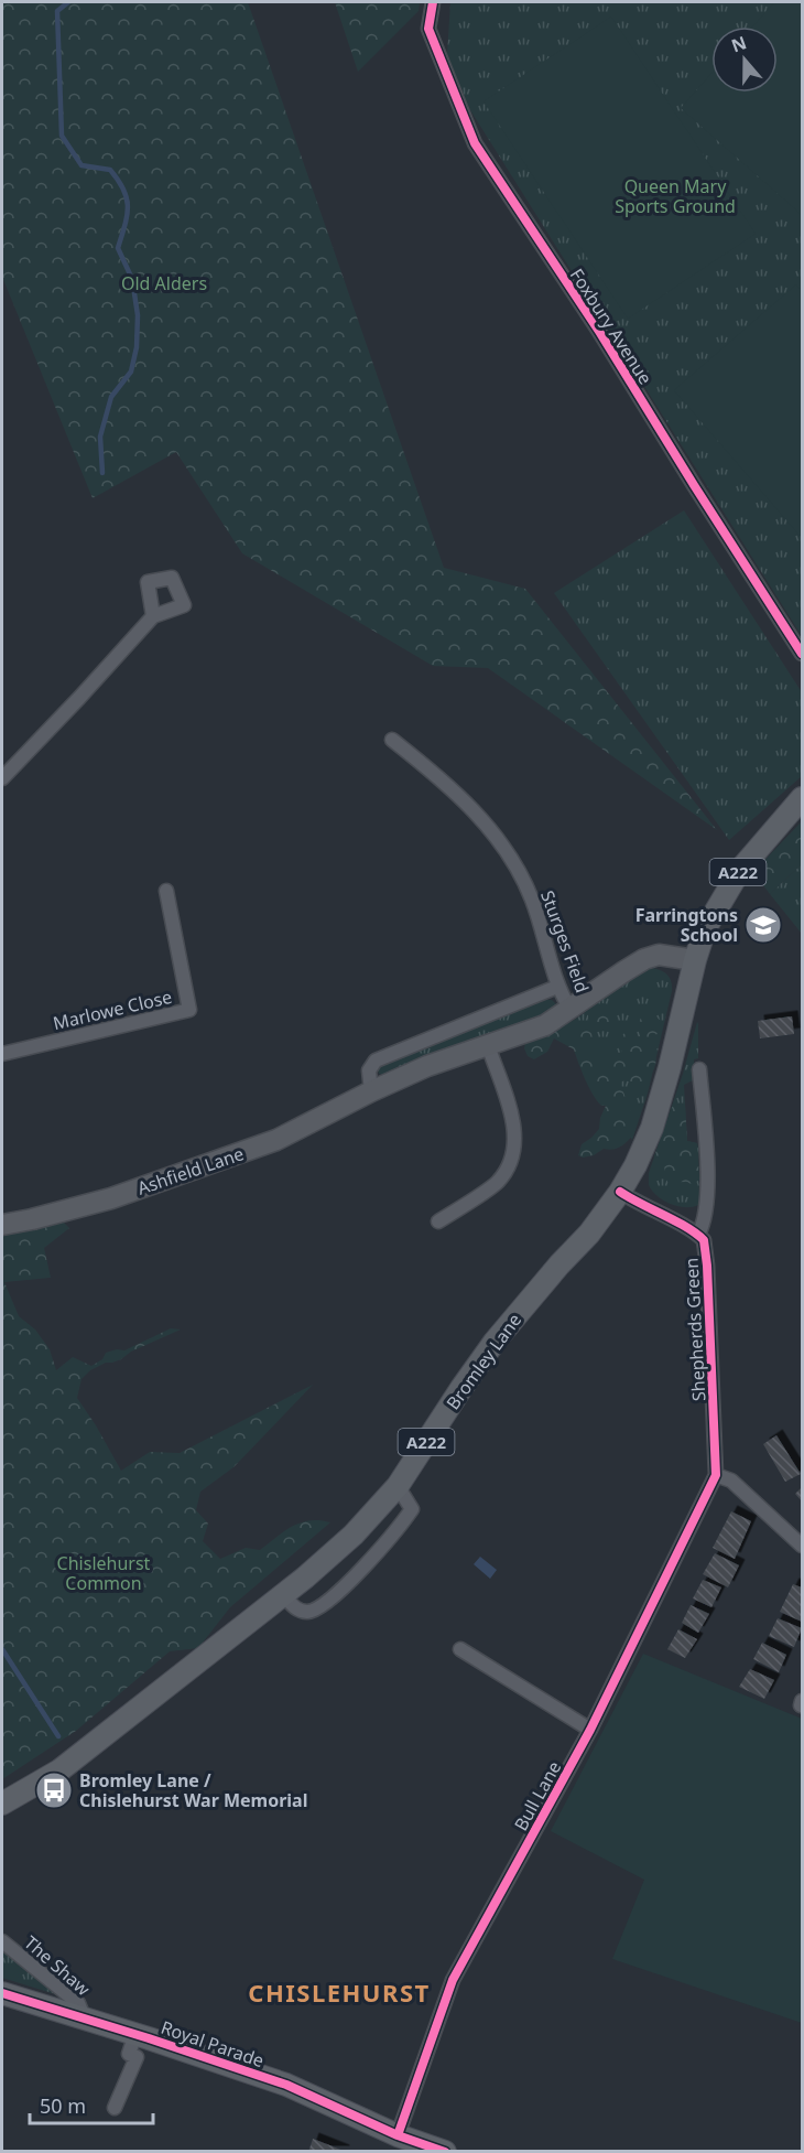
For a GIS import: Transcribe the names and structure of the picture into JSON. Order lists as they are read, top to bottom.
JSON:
{
  "streets": {
    "main road": ["A222", "Bromley Lane", "Royal Parade"],
    "street": [
      "Foxbury Avenue",
      "Sturges Field",
      "Marlowe Close",
      "Ashfield Lane",
      "Shepherds Green",
      "Bull Lane",
      "The Shaw"
    ]
  },
  "crossings": [
    ["A222", "Ashfield Lane"],
    ["A222", "Bromley Lane"],
    ["Sturges Field", "Ashfield Lane"],
    ["Ashfield Lane", "Bromley Lane"],
    ["Shepherds Green", "Bromley Lane"],
    ["Shepherds Green", "Bull Lane"],
    ["Bull Lane", "Royal Parade"],
    ["The Shaw", "Royal Parade"]
  ],
  "districts": ["CHISLEHURST"],
  "parks": ["Queen Mary Sports Ground", "Old Alders", "Chislehurst Common"],
  "places": {
    "school or university": ["Farringtons School"],
    "bus stop": ["Bromley Lane / Chislehurst War Memorial"]
  },
  "scale_bar": "50 m",
  "north": "top"
}
